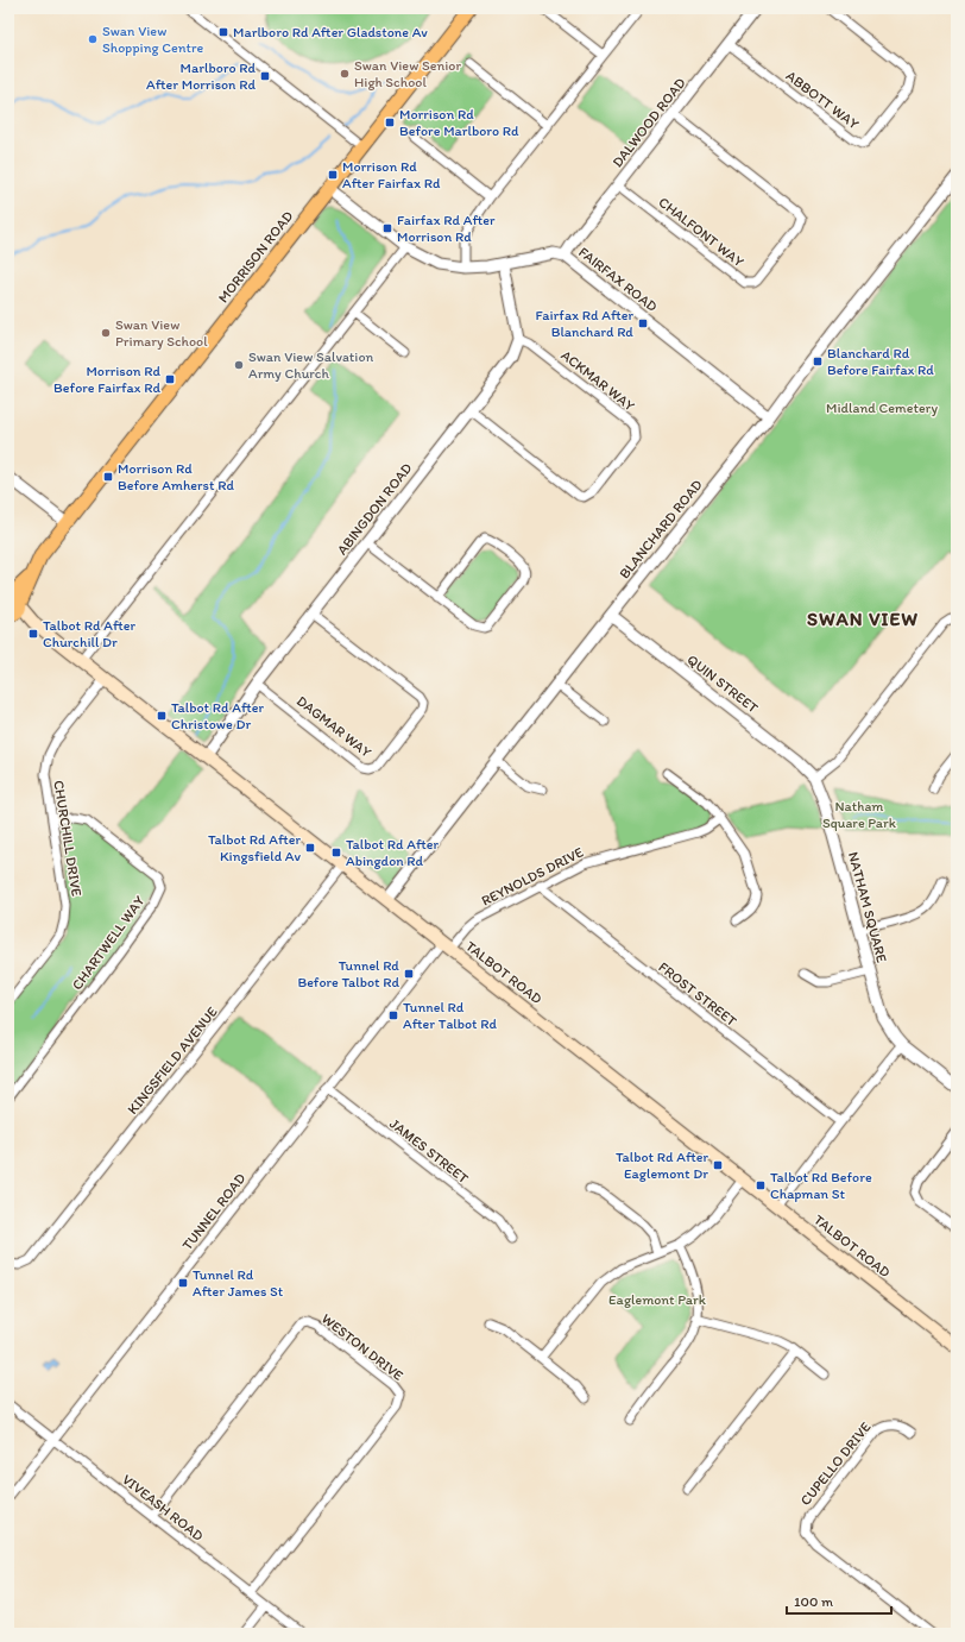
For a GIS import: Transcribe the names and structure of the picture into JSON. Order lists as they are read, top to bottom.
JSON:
{
  "streets": {
    "main road": ["MORRISON ROAD", "TALBOT ROAD"],
    "street": [
      "ABBOTT WAY",
      "DALWOOD ROAD",
      "CHALFONT WAY",
      "FAIRFAX ROAD",
      "ACKMAR WAY",
      "ABINGDON ROAD",
      "BLANCHARD ROAD",
      "QUIN STREET",
      "DAGMAR WAY",
      "CHURCHILL DRIVE",
      "REYNOLDS DRIVE",
      "NATHAM SQUARE",
      "CHARTWELL WAY",
      "FROST STREET",
      "KINGSFIELD AVENUE",
      "JAMES STREET",
      "TUNNEL ROAD",
      "WESTON DRIVE",
      "CUPELLO DRIVE",
      "VIVEASH ROAD"
    ]
  },
  "crossings": [
    ["ABBOTT WAY", "DALWOOD ROAD"],
    ["DALWOOD ROAD", "CHALFONT WAY"],
    ["DALWOOD ROAD", "FAIRFAX ROAD"],
    ["MORRISON ROAD", "FAIRFAX ROAD"],
    ["MORRISON ROAD", "TALBOT ROAD"],
    ["FAIRFAX ROAD", "BLANCHARD ROAD"],
    ["ACKMAR WAY", "ABINGDON ROAD"],
    ["ABINGDON ROAD", "DAGMAR WAY"],
    ["ABINGDON ROAD", "TALBOT ROAD"],
    ["BLANCHARD ROAD", "QUIN STREET"],
    ["BLANCHARD ROAD", "TALBOT ROAD"],
    ["QUIN STREET", "NATHAM SQUARE"],
    ["CHURCHILL DRIVE", "CHARTWELL WAY"],
    ["CHURCHILL DRIVE", "TALBOT ROAD"],
    ["REYNOLDS DRIVE", "TALBOT ROAD"],
    ["REYNOLDS DRIVE", "FROST STREET"],
    ["REYNOLDS DRIVE", "TUNNEL ROAD"],
    ["TALBOT ROAD", "KINGSFIELD AVENUE"],
    ["TALBOT ROAD", "TUNNEL ROAD"],
    ["JAMES STREET", "TUNNEL ROAD"],
    ["TUNNEL ROAD", "VIVEASH ROAD"],
    ["WESTON DRIVE", "VIVEASH ROAD"]
  ],
  "districts": ["SWAN VIEW"],
  "parks": ["Midland Cemetery", "Natham Square Park", "Eaglemont Park"],
  "places": {
    "transit": [
      "Marlboro Rd After Gladstone Av",
      "Marlboro Rd After Morrison Rd",
      "Morrison Rd Before Marlboro Rd",
      "Morrison Rd After Fairfax Rd",
      "Fairfax Rd After Morrison Rd",
      "Fairfax Rd After Blanchard Rd",
      "Blanchard Rd Before Fairfax Rd",
      "Morrison Rd Before Fairfax Rd",
      "Morrison Rd Before Amherst Rd",
      "Talbot Rd After Churchill Dr",
      "Talbot Rd After Christowe Dr",
      "Talbot Rd After Kingsfield Av",
      "Talbot Rd After Abingdon Rd",
      "Tunnel Rd Before Talbot Rd",
      "Tunnel Rd After Talbot Rd",
      "Talbot Rd After Eaglemont Dr",
      "Talbot Rd Before Chapman St",
      "Tunnel Rd After James St"
    ],
    "other": [
      "Swan View Shopping Centre",
      "Swan View Senior High School",
      "Swan View Primary School",
      "Swan View Salvation Army Church"
    ]
  },
  "scale_bar": "100 m"
}
